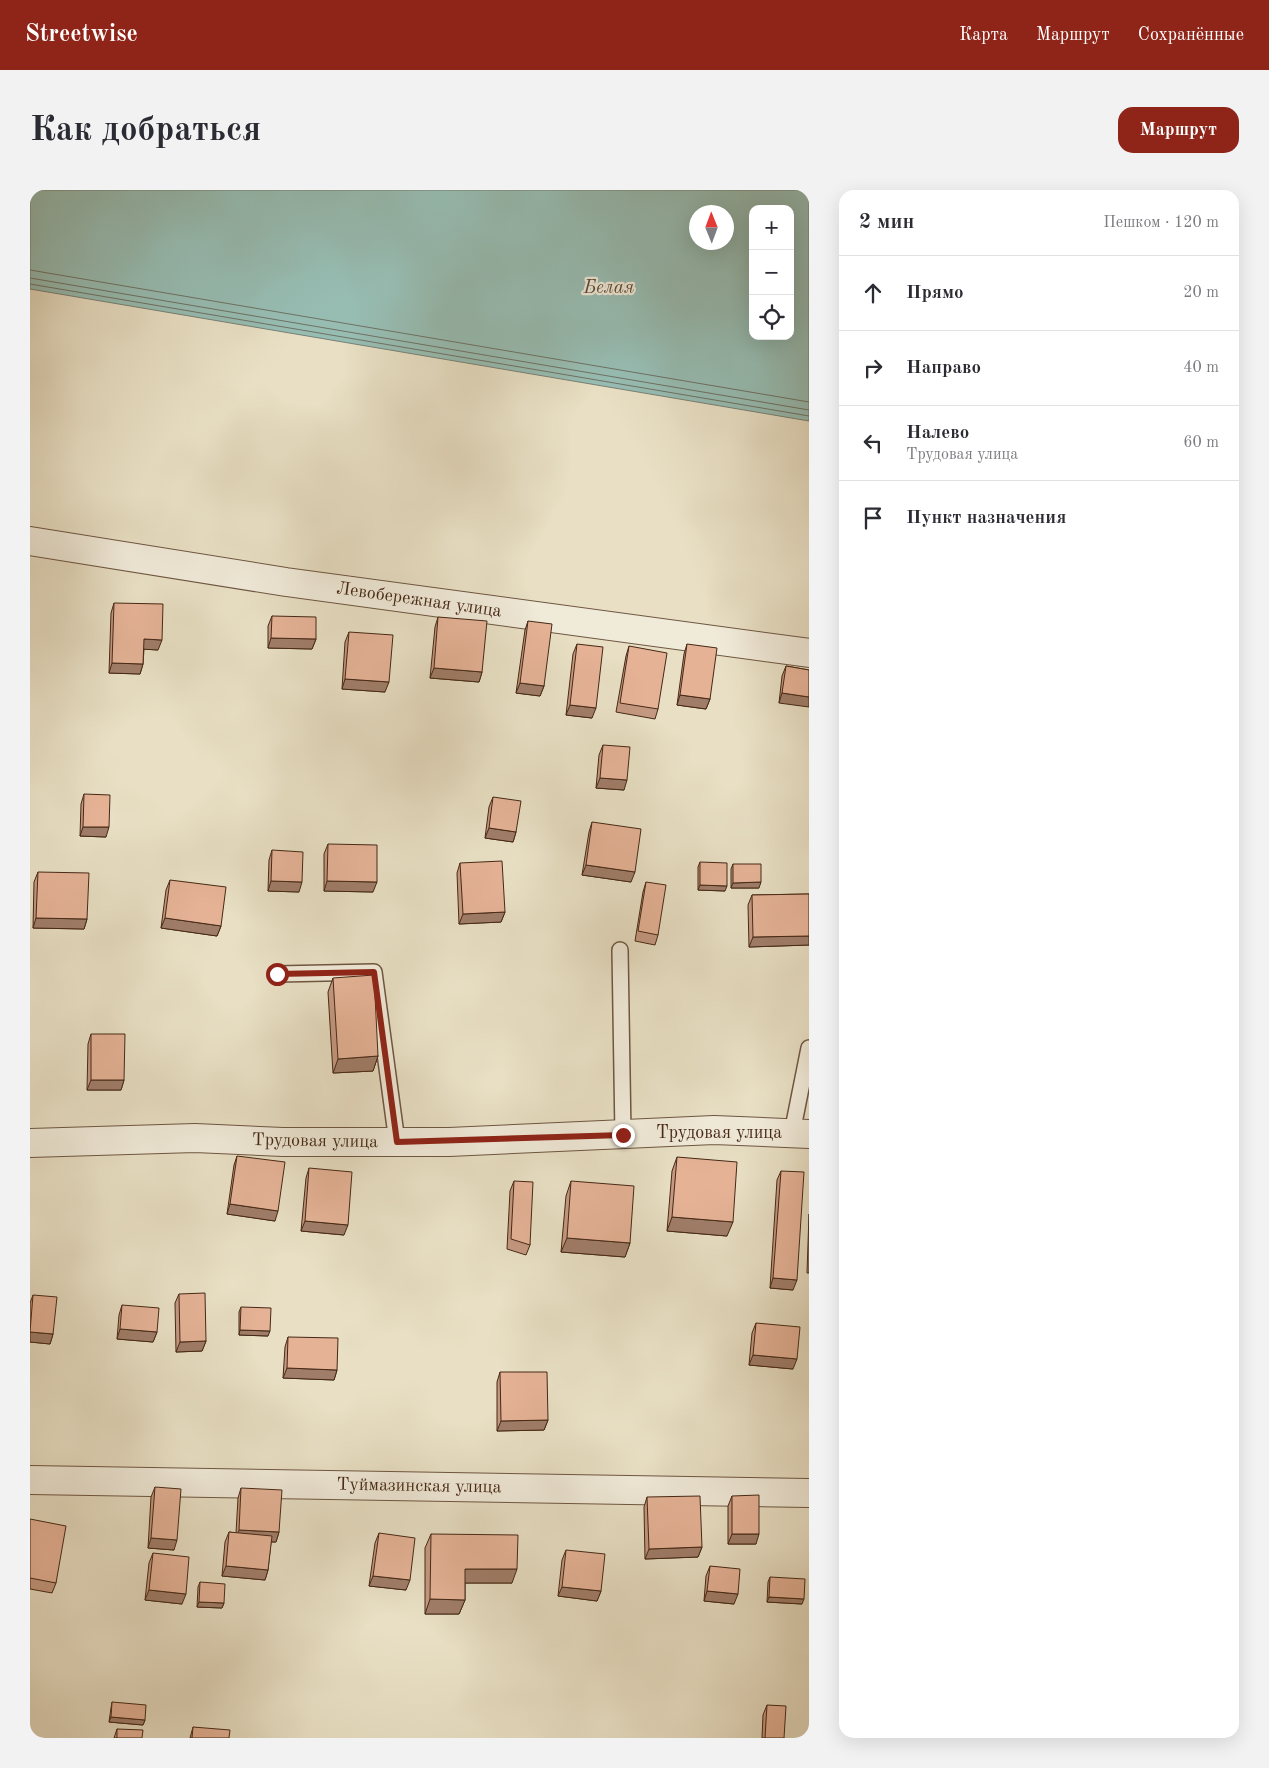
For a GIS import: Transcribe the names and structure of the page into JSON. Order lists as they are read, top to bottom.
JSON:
{
  "streets": {
    "street": ["Левобережная улица", "Трудовая улица", "Туймазинская улица"]
  },
  "water": ["Белая"],
  "north": "top",
  "page": {
    "header": "Streetwise",
    "nav": ["Карта", "Маршрут", "Сохранённые"],
    "buttons": "Маршрут",
    "title": "Как добраться",
    "heading": ["2 мин", "Пешком · 120 m"],
    "map_buttons": ["+", "−"],
    "list": [
      ["Прямо", "20 m"],
      ["Направо", "40 m"],
      ["Налево", "Трудовая улица", "60 m"],
      "Пункт назначения"
    ]
  }
}
